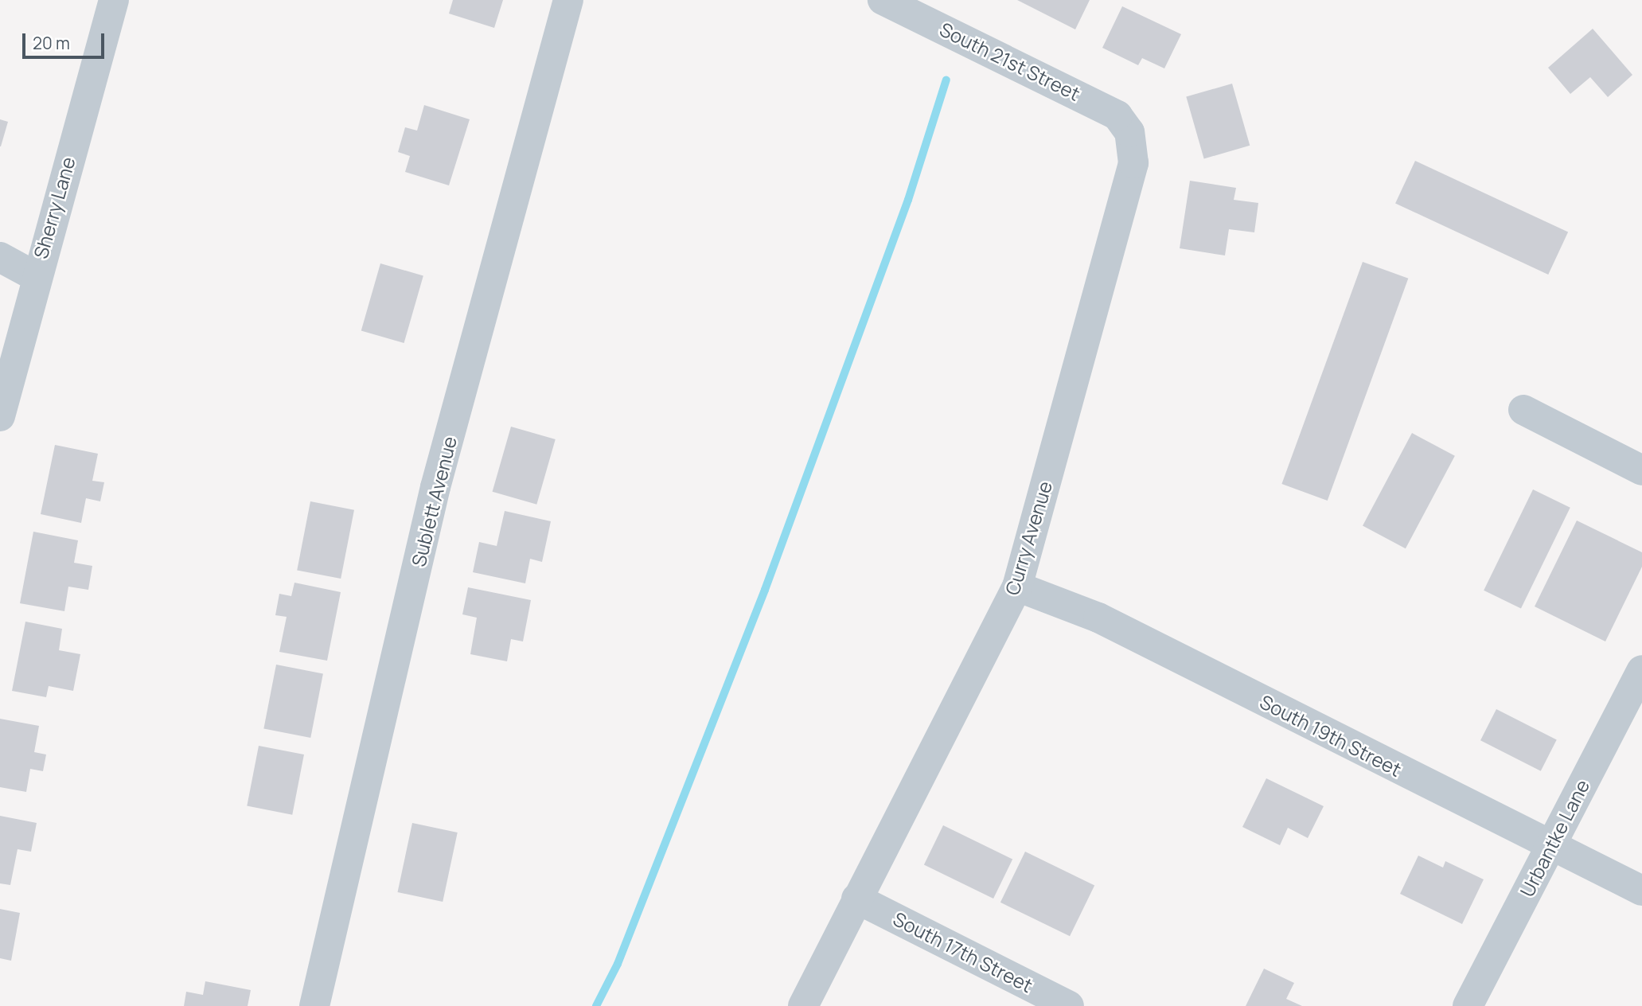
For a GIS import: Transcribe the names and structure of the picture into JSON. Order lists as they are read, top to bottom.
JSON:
{
  "streets": {
    "street": [
      "South 21st Street",
      "Sherry Lane",
      "Sublett Avenue",
      "Curry Avenue",
      "South 19th Street",
      "Urbantke Lane",
      "South 17th Street"
    ]
  },
  "crossings": [
    ["South 21st Street", "Curry Avenue"],
    ["Curry Avenue", "South 19th Street"],
    ["Curry Avenue", "South 17th Street"],
    ["South 19th Street", "Urbantke Lane"]
  ],
  "scale_bar": "20 m"
}
